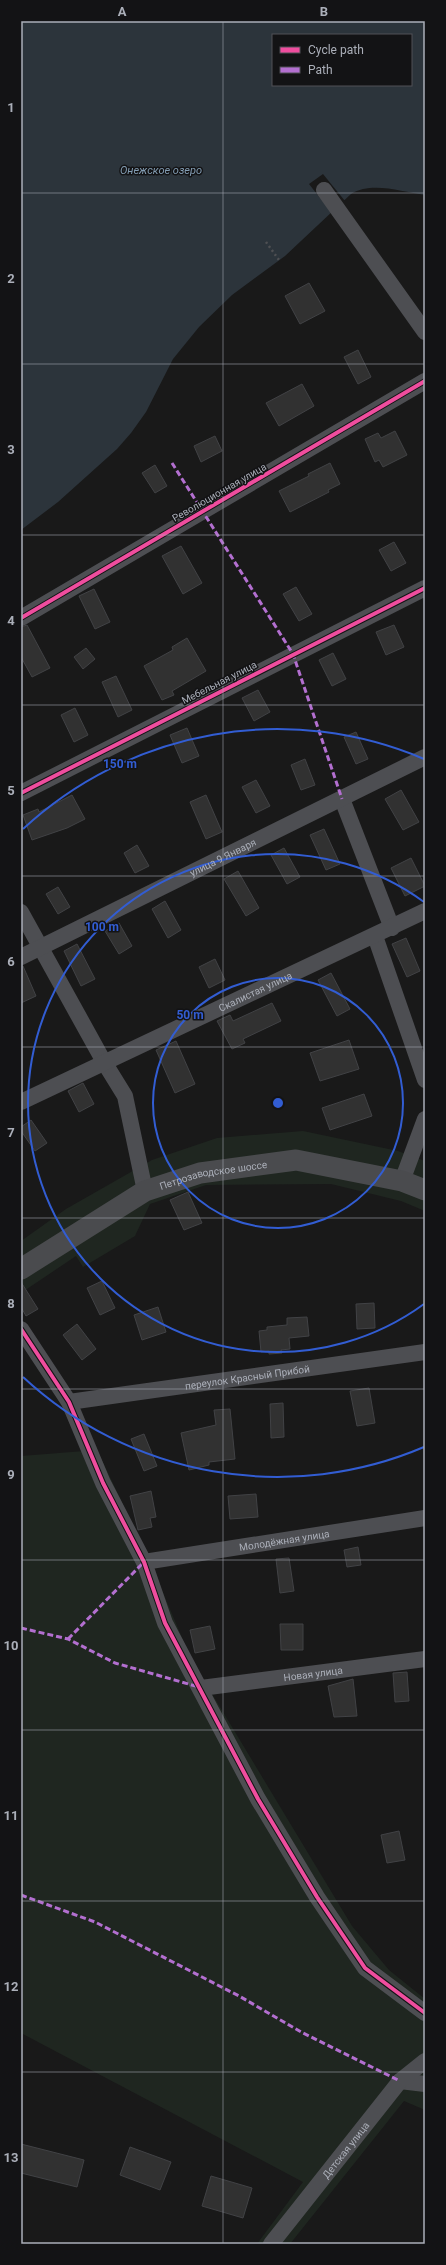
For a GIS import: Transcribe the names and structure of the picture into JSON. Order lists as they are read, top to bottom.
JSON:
{
  "streets": {
    "main road": ["Петрозаводское шоссе"],
    "street": [
      "Революционная улица",
      "Мебельная улица",
      "улица 9 Января",
      "Скалистая улица",
      "переулок Красный Прибой",
      "Молодёжная улица",
      "Новая улица",
      "Детская улица"
    ]
  },
  "water": ["Онежское озеро"],
  "legend": ["Cycle path", "Path"],
  "grid": {
    "columns": ["A", "B"],
    "rows": [
      "1",
      "2",
      "3",
      "4",
      "5",
      "6",
      "7",
      "8",
      "9",
      "10",
      "11",
      "12",
      "13"
    ]
  },
  "rings": ["150 m", "100 m", "50 m"]
}
